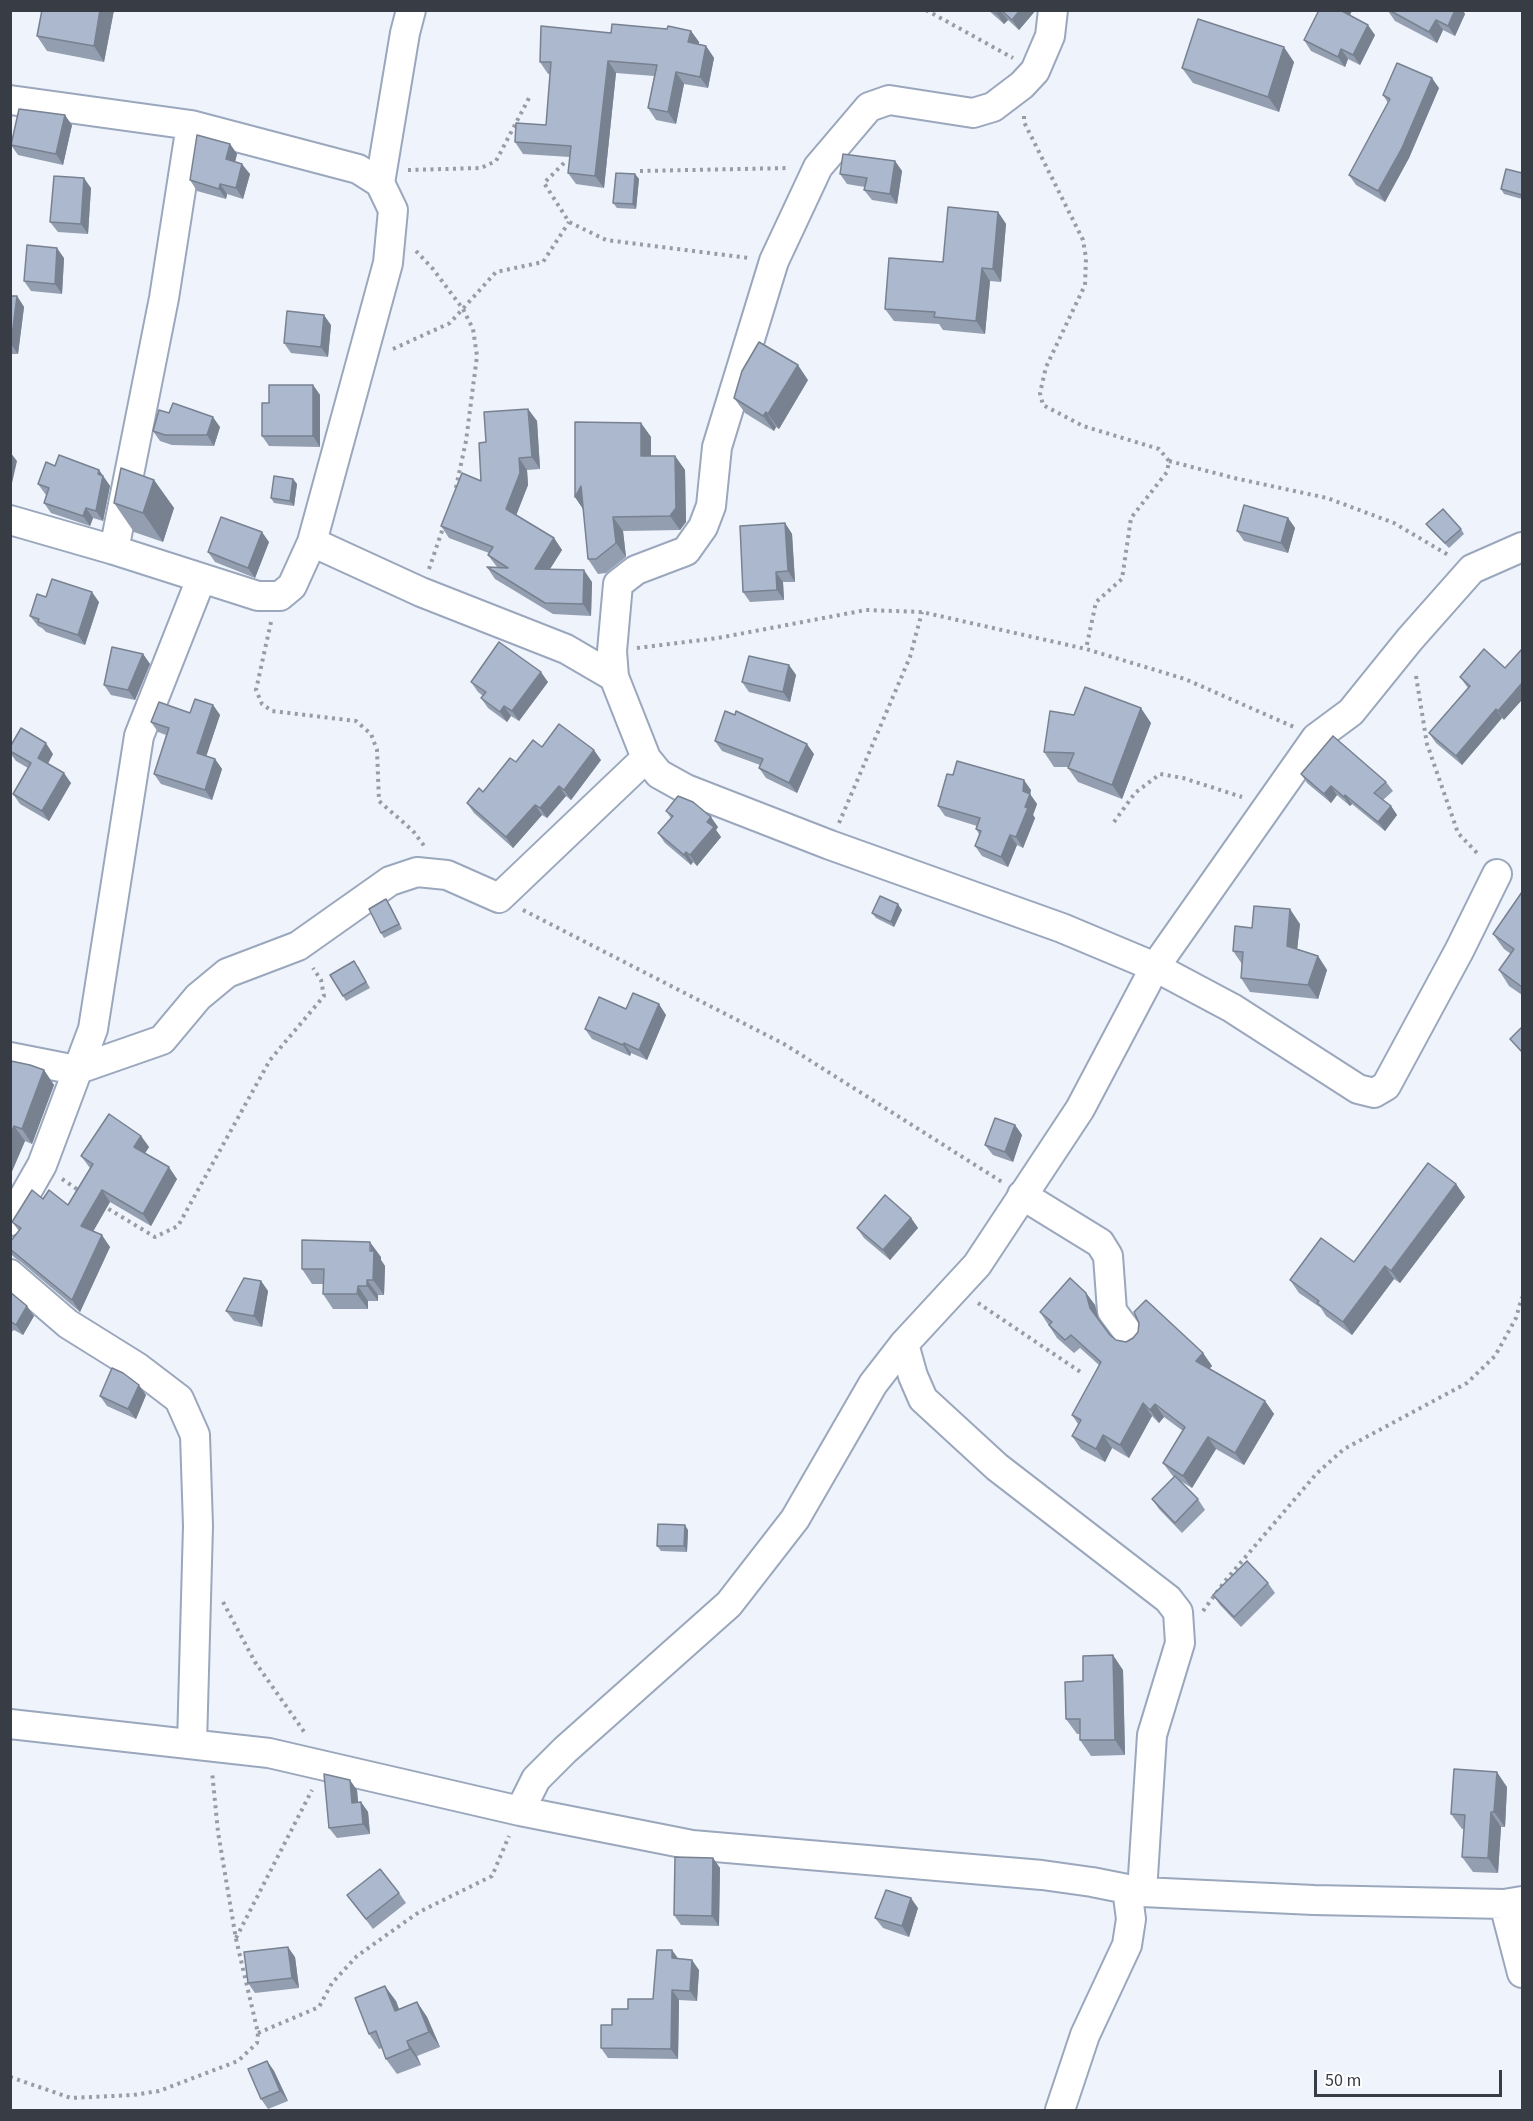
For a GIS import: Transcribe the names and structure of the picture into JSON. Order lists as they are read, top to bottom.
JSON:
{
  "scale_bar": "50 m"
}
